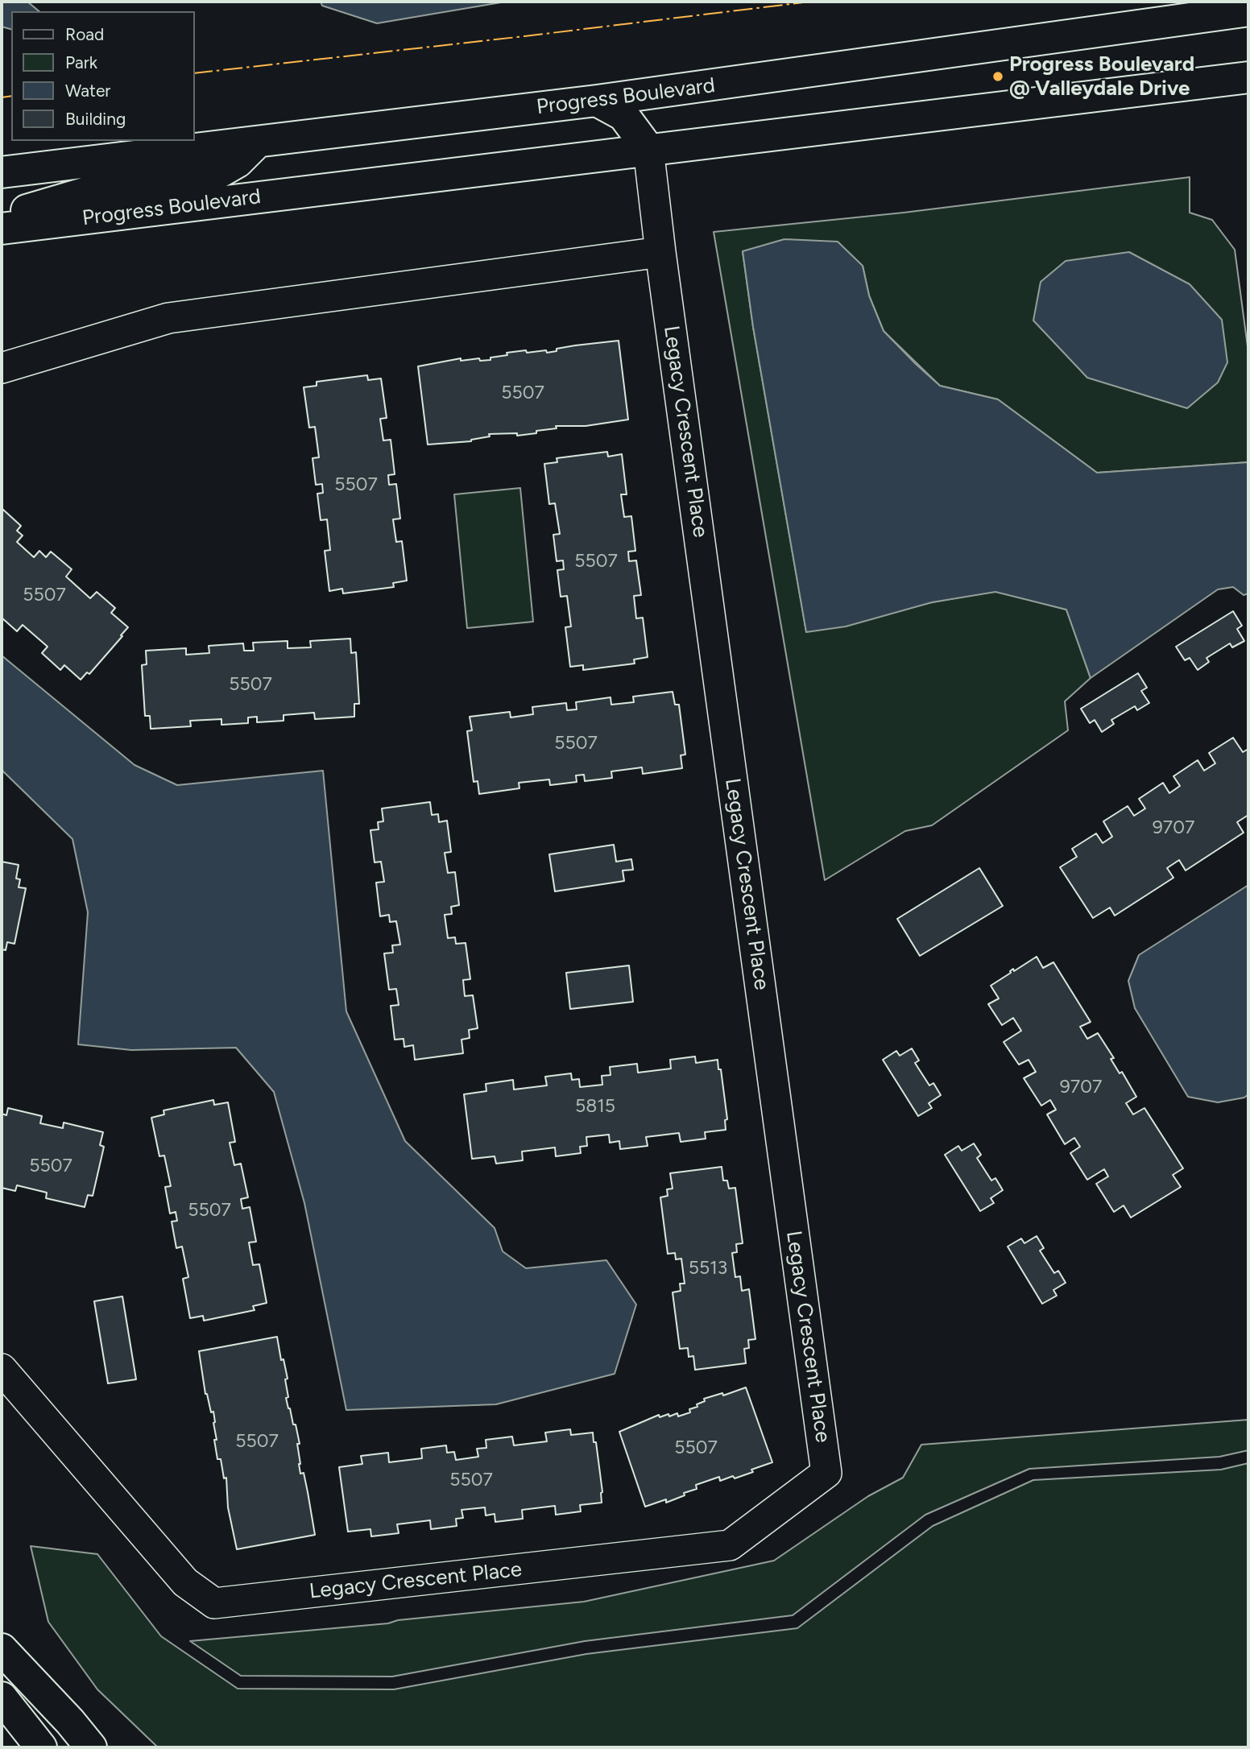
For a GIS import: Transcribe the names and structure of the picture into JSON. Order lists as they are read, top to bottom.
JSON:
{
  "streets": {
    "main road": ["Progress Boulevard"],
    "street": ["Legacy Crescent Place"]
  },
  "crossings": [
    ["Progress Boulevard", "Legacy Crescent Place"]
  ],
  "places": ["Progress Boulevard @ Valleydale Drive"],
  "house_numbers": [
    "5507",
    "5507",
    "5507",
    "5507",
    "5507",
    "5507",
    "9707",
    "9707",
    "5815",
    "5507",
    "5507",
    "5513",
    "5507",
    "5507",
    "5507"
  ],
  "legend": [
    "Road",
    "Park",
    "Water",
    "Building"
  ]
}
